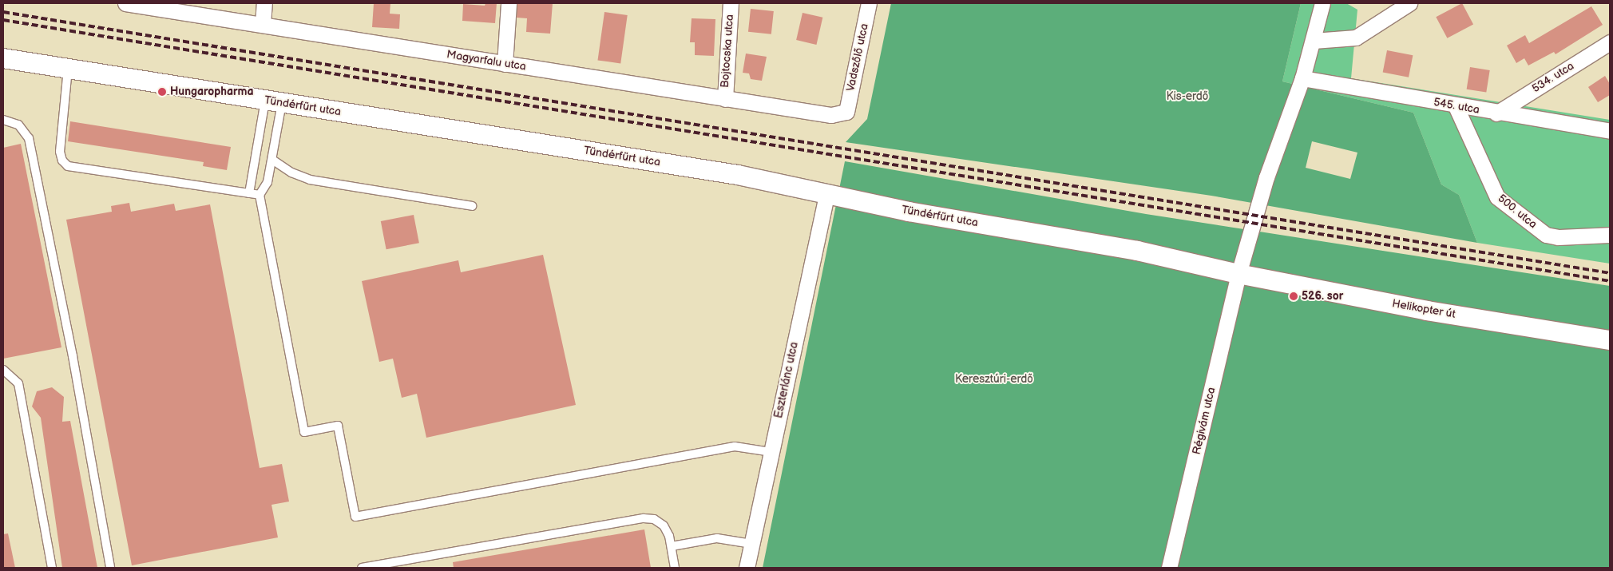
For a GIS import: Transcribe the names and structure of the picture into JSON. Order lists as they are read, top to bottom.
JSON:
{
  "streets": {
    "street": [
      "Bojtocska utca",
      "Vadszőlő utca",
      "Magyarfalu utca",
      "534. utca",
      "Tündérfürt utca",
      "545. utca",
      "500. utca",
      "Helikopter út",
      "Eszterlánc utca",
      "Régivám utca"
    ]
  },
  "crossings": [
    ["Bojtocska utca", "Magyarfalu utca"],
    ["Vadszőlő utca", "Magyarfalu utca"],
    ["534. utca", "545. utca"],
    ["Tündérfürt utca", "Helikopter út"],
    ["Tündérfürt utca", "Eszterlánc utca"],
    ["Tündérfürt utca", "Régivám utca"],
    ["545. utca", "500. utca"],
    ["Helikopter út", "Régivám utca"]
  ],
  "parks": ["Kis-erdő", "Keresztúri-erdő"],
  "places": ["Hungaropharma", "526. sor"]
}
